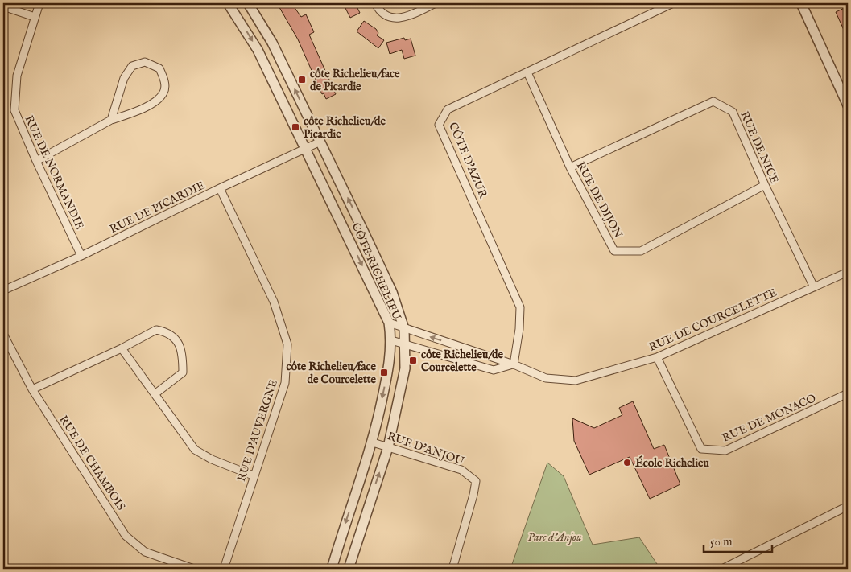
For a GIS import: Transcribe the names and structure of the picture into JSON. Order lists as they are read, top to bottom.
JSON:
{
  "streets": {
    "street": [
      "RUE DE NICE",
      "CÔTE D'AZUR",
      "RUE DE NORMANDIE",
      "RUE DE DIJON",
      "RUE DE PICARDIE",
      "CÔTE RICHELIEU",
      "RUE DE COURCELETTE",
      "RUE DE MONACO",
      "RUE D'AUVERGNE",
      "RUE D'ANJOU",
      "RUE DE CHAMBOIS"
    ]
  },
  "crossings": [
    ["RUE DE NICE", "RUE DE DIJON"],
    ["RUE DE NICE", "RUE DE COURCELETTE"],
    ["CÔTE D'AZUR", "RUE DE DIJON"],
    ["CÔTE D'AZUR", "RUE DE COURCELETTE"],
    ["RUE DE NORMANDIE", "RUE DE PICARDIE"],
    ["RUE DE PICARDIE", "CÔTE RICHELIEU"],
    ["RUE DE PICARDIE", "RUE D'AUVERGNE"],
    ["CÔTE RICHELIEU", "RUE DE COURCELETTE"],
    ["CÔTE RICHELIEU", "RUE D'ANJOU"],
    ["RUE DE COURCELETTE", "RUE DE MONACO"]
  ],
  "parks": ["Parc d'Anjou"],
  "places": {
    "transit": [
      "côte Richelieu/face de Picardie",
      "côte Richelieu/de Picardie",
      "côte Richelieu/de Courcelette",
      "côte Richelieu/face de Courcelette"
    ],
    "other": ["École Richelieu"]
  },
  "scale_bar": "50 m"
}
